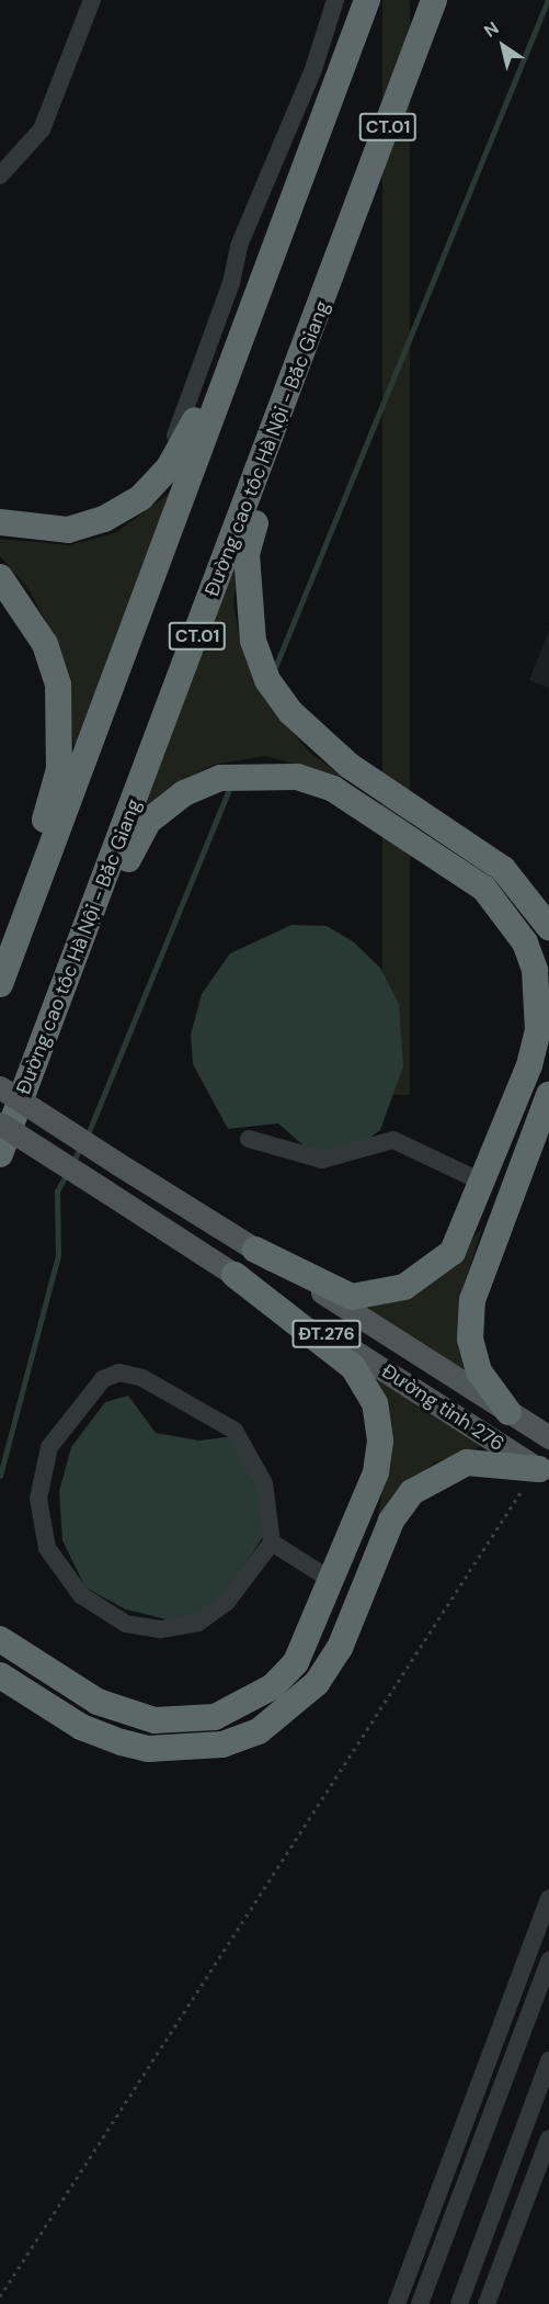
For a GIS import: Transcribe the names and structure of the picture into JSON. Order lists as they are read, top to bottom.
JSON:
{
  "streets": {
    "highway": ["CT.01", "Đường cao tốc Hà Nội - Bắc Giang"],
    "main road": ["ĐT.276", "Đường tỉnh 276"]
  },
  "north": "top left"
}
